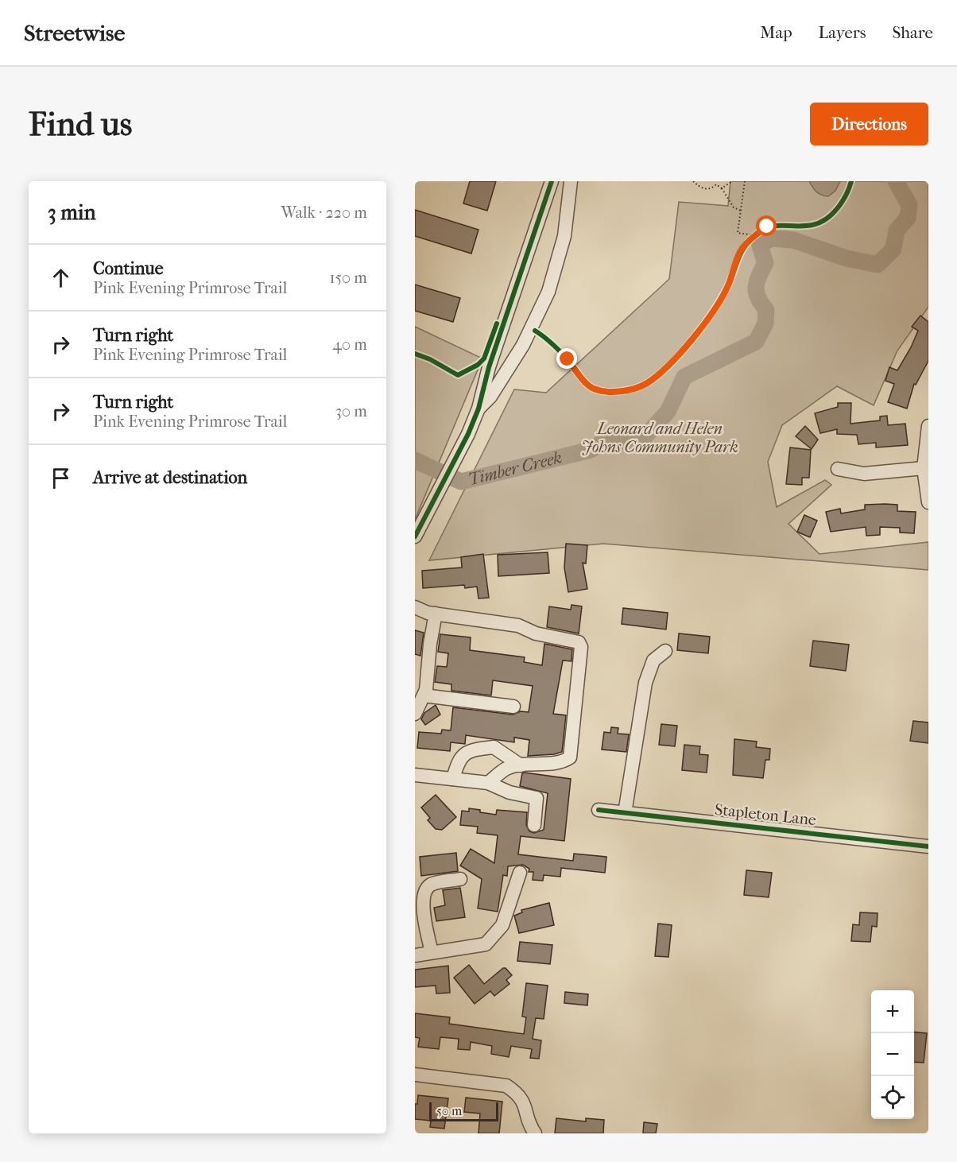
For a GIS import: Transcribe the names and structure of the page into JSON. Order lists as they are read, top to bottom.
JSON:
{
  "streets": {
    "street": ["Stapleton Lane"]
  },
  "water": ["Timber Creek"],
  "parks": ["Leonard and Helen Johns Community Park"],
  "scale_bar": "50 m",
  "page": {
    "header": "Streetwise",
    "nav": ["Map", "Layers", "Share"],
    "buttons": "Directions",
    "title": "Find us",
    "heading": ["3 min", "Walk · 220 m"],
    "list": [
      ["Continue", "Pink Evening Primrose Trail", "150 m"],
      ["Turn right", "Pink Evening Primrose Trail", "40 m"],
      ["Turn right", "Pink Evening Primrose Trail", "30 m"],
      "Arrive at destination"
    ],
    "map_buttons": ["+", "−"],
    "scale": "50 m"
  }
}
